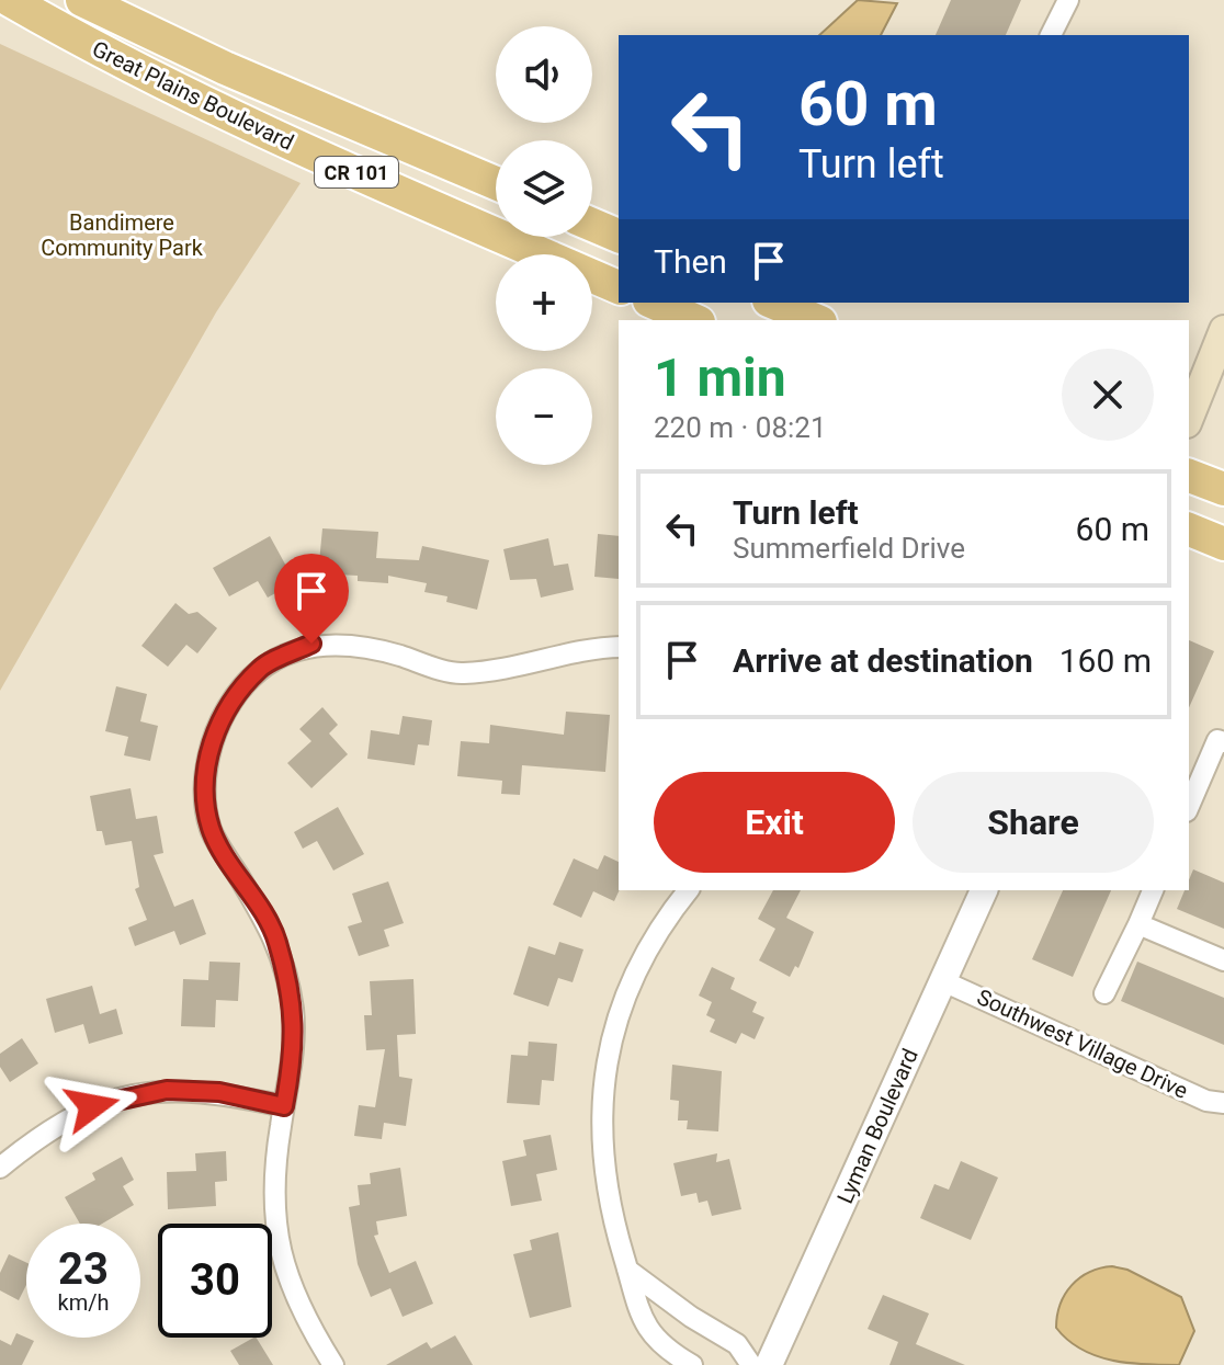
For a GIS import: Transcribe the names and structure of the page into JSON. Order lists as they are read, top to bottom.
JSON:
{
  "streets": {
    "main road": ["Great Plains Boulevard", "CR 101"],
    "street": ["Southwest Village Drive", "Lyman Boulevard"]
  },
  "crossings": [
    ["Southwest Village Drive", "Lyman Boulevard"]
  ],
  "parks": ["Bandimere Community Park"],
  "page": {
    "map_buttons": ["+", "−"],
    "turn": ["60 m", "Turn left"],
    "then": "Then",
    "heading": ["1 min", "220 m · 08:21"],
    "list": [
      {
        "name": "Turn left",
        "note": "Summerfield Drive",
        "value": "60 m"
      },
      {
        "name": "Arrive at destination",
        "value": "160 m"
      }
    ],
    "buttons": ["Exit", "Share"],
    "speed": "23 km/h",
    "limit": "30"
  }
}
